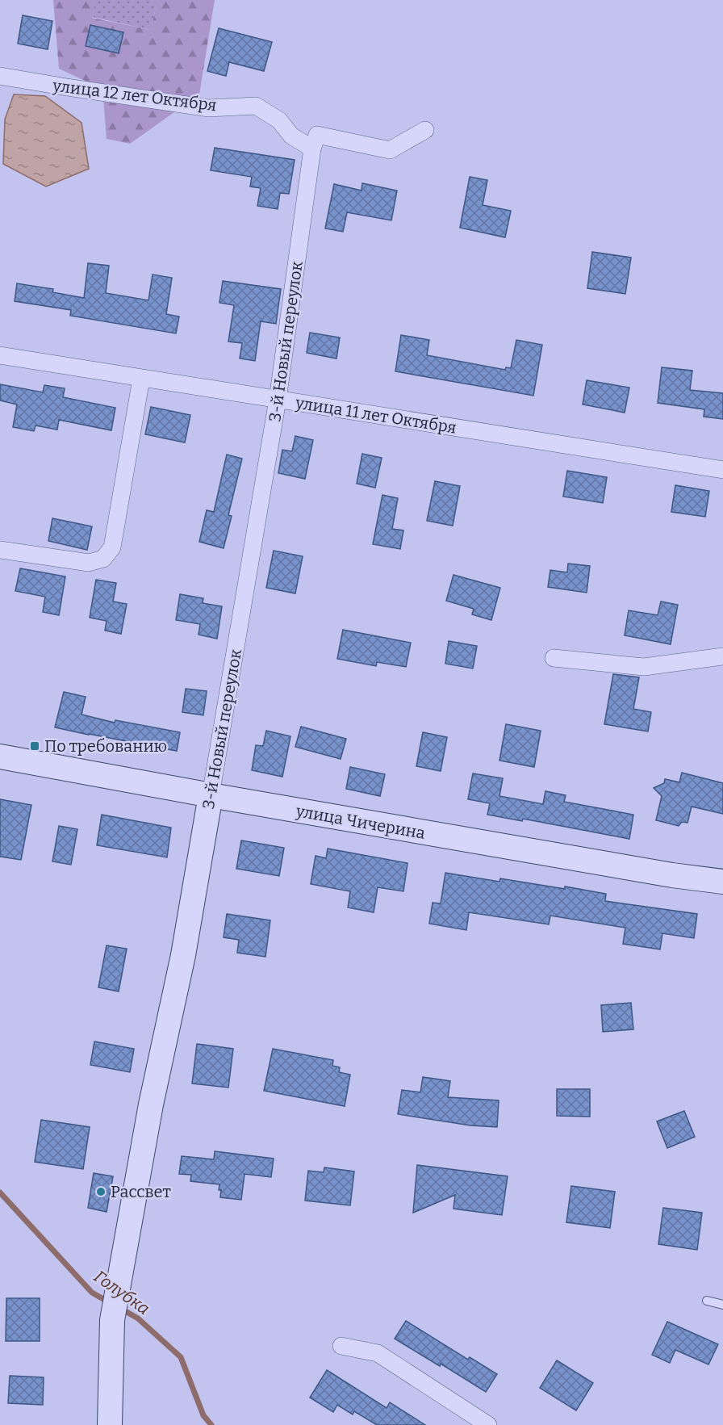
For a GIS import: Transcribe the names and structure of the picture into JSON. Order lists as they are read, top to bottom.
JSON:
{
  "streets": {
    "street": [
      "улица 12 лет Октября",
      "3-й Новый переулок",
      "улица 11 лет Октября",
      "улица Чичерина"
    ]
  },
  "crossings": [
    ["улица 12 лет Октября", "3-й Новый переулок"],
    ["3-й Новый переулок", "улица 11 лет Октября"],
    ["3-й Новый переулок", "улица Чичерина"]
  ],
  "water": ["Голубка"],
  "places": {
    "transit": ["По требованию"],
    "other": ["Рассвет"]
  }
}
